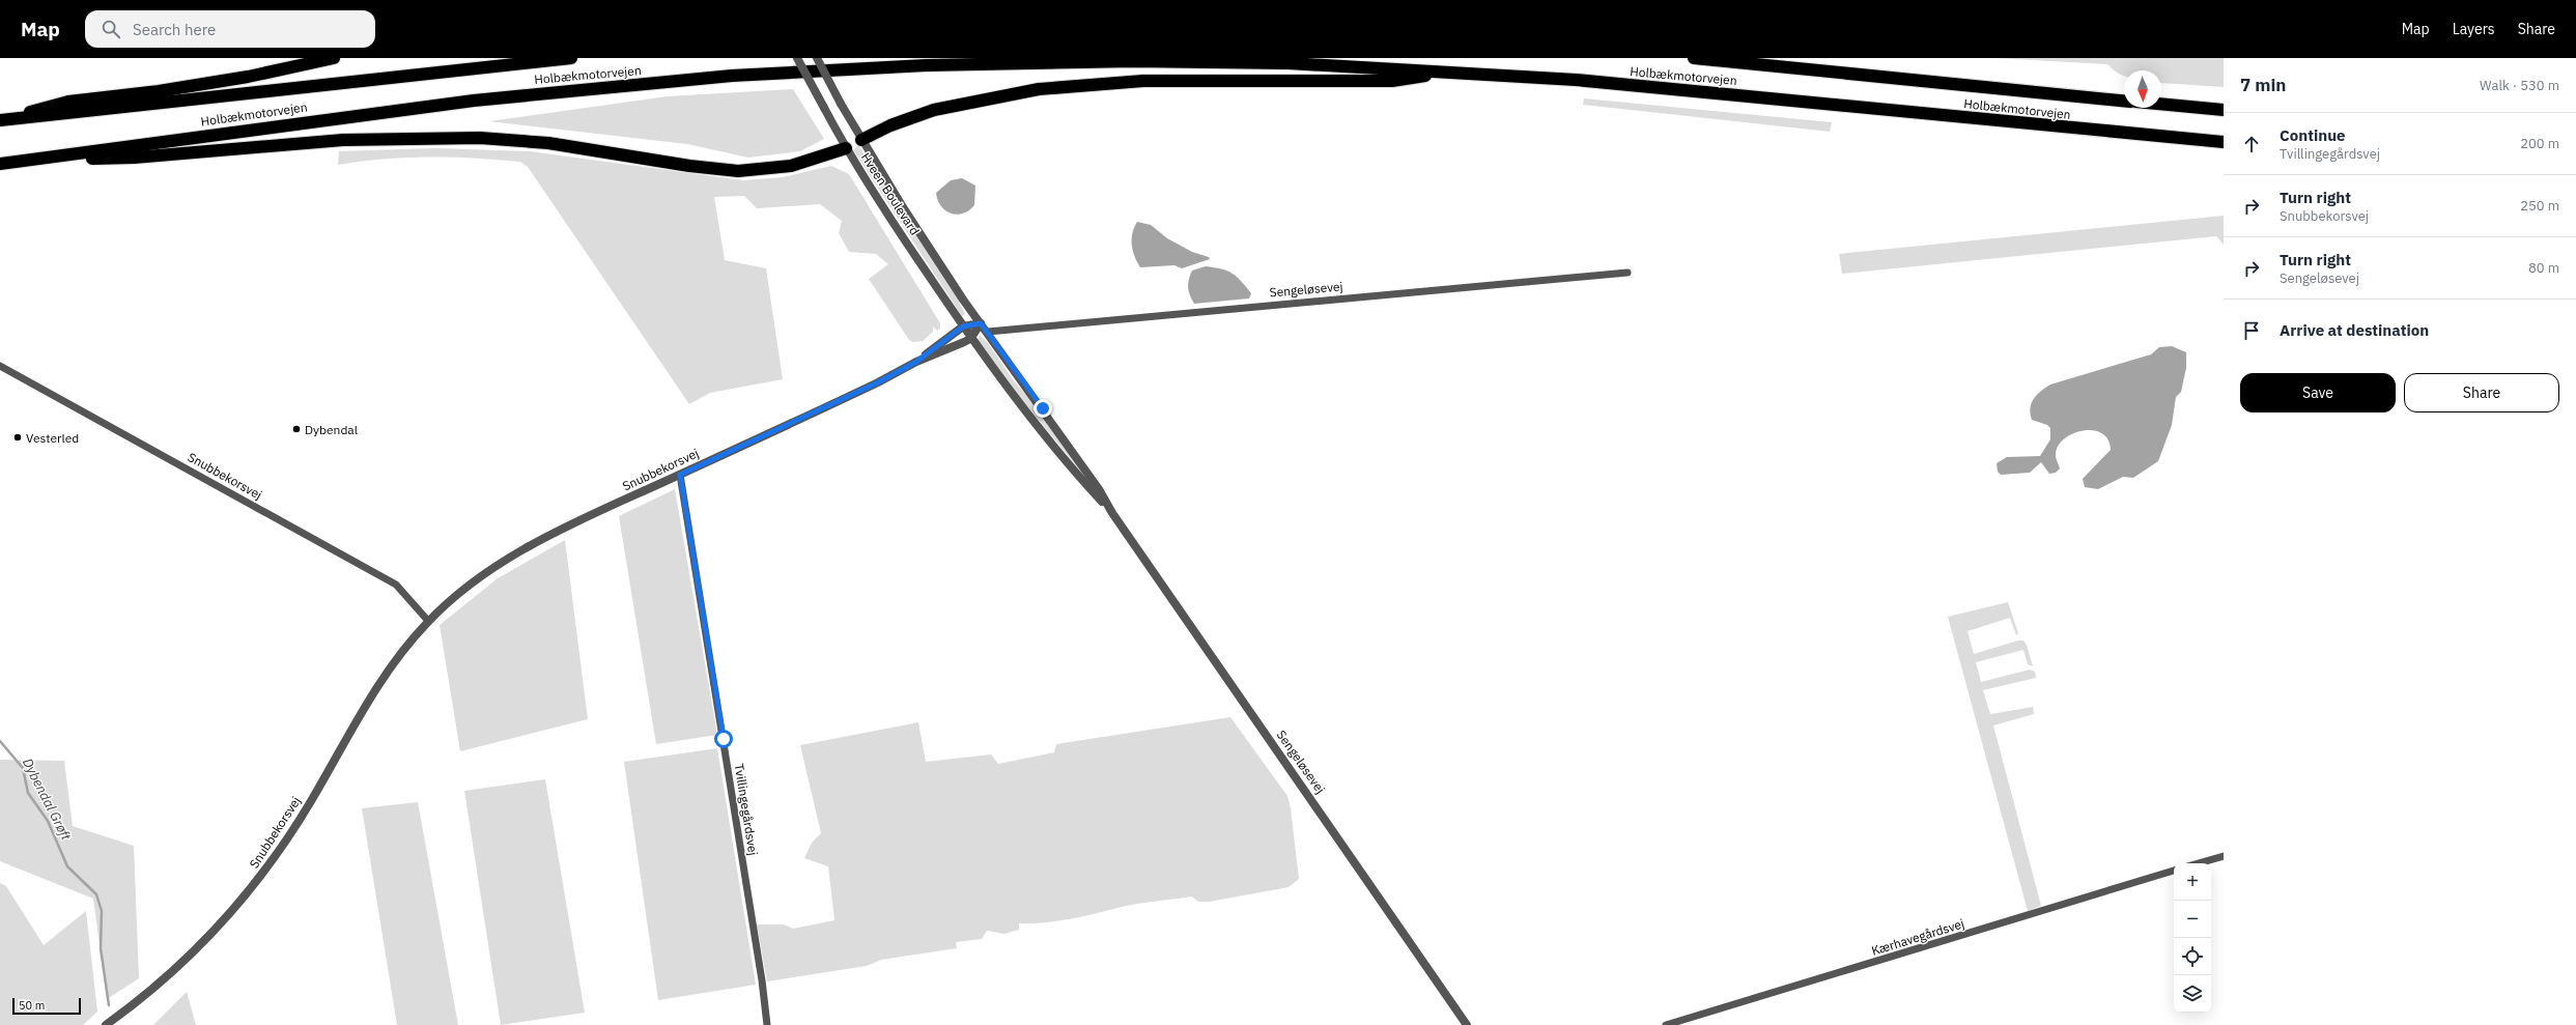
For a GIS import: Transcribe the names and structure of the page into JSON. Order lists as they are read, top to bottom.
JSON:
{
  "streets": {
    "highway": ["Holbækmotorvejen"],
    "street": [
      "Hveen Boulevard",
      "Sengeløsevej",
      "Snubbekorsvej",
      "Tvillingegårdsvej",
      "Kærhavegårdsvej"
    ]
  },
  "crossings": [
    ["Hveen Boulevard", "Sengeløsevej"],
    ["Hveen Boulevard", "Snubbekorsvej"],
    ["Sengeløsevej", "Snubbekorsvej"],
    ["Snubbekorsvej", "Tvillingegårdsvej"]
  ],
  "water": ["Dybendal Grøft"],
  "places": ["Dybendal", "Vesterled"],
  "scale_bar": "50 m",
  "north": "bottom",
  "page": {
    "header": "Map",
    "search": "Search here",
    "nav": ["Map", "Layers", "Share"],
    "heading": ["7 min", "Walk · 530 m"],
    "list": [
      ["Continue", "Tvillingegårdsvej", "200 m"],
      ["Turn right", "Snubbekorsvej", "250 m"],
      ["Turn right", "Sengeløsevej", "80 m"],
      "Arrive at destination"
    ],
    "buttons": ["Save", "Share"],
    "map_buttons": ["+", "−"],
    "scale": "50 m"
  }
}
